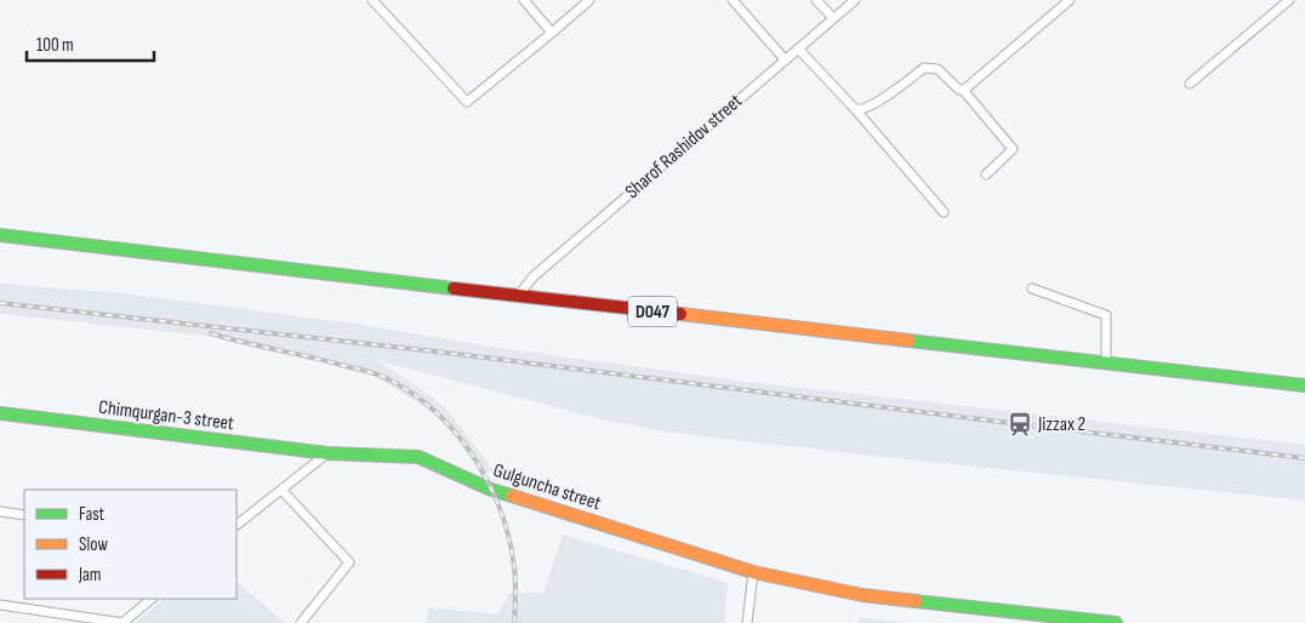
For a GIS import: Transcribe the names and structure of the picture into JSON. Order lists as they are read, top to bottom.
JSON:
{
  "streets": {
    "main road": ["D047", "Chimqurgan-3 street", "Gulguncha street"],
    "street": ["Sharof Rashidov street"]
  },
  "crossings": [
    ["Sharof Rashidov street", "D047"],
    ["Chimqurgan-3 street", "Gulguncha street"]
  ],
  "places": {
    "station": ["Jizzax 2"]
  },
  "legend": ["Fast", "Slow", "Jam"],
  "scale_bar": "100 m"
}
